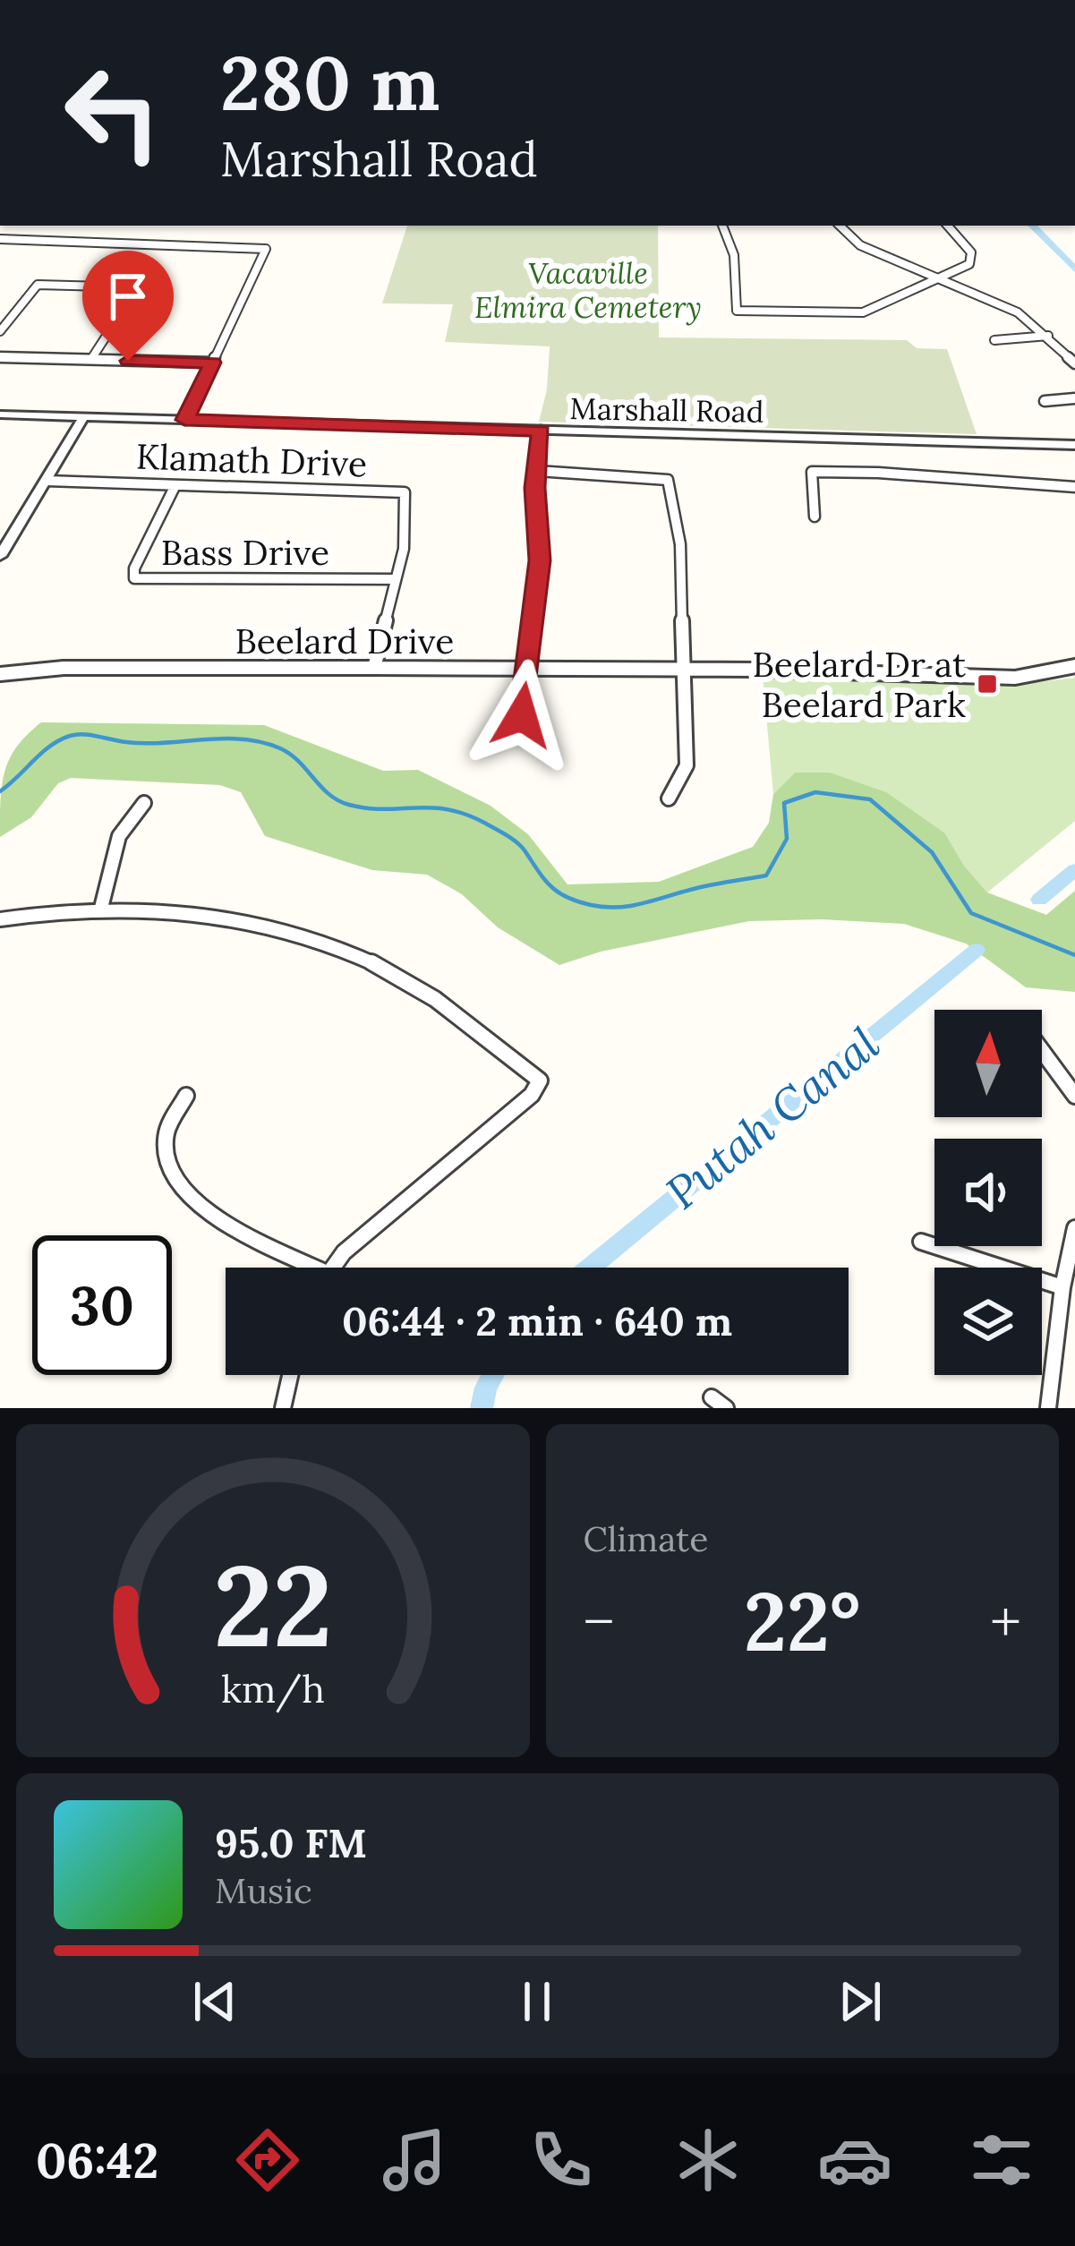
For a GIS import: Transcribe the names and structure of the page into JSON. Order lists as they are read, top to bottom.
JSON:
{
  "streets": {
    "street": [
      "Marshall Road",
      "Klamath Drive",
      "Bass Drive",
      "Beelard Drive"
    ]
  },
  "crossings": [
    ["Klamath Drive", "Bass Drive"],
    ["Klamath Drive", "Beelard Drive"]
  ],
  "water": ["Putah Canal"],
  "parks": ["Vacaville Elmira Cemetery"],
  "places": {
    "transit": ["Beelard Dr at Beelard Park"]
  },
  "north": "top",
  "page": {
    "turn": ["280 m", "Marshall Road"],
    "limit": "30",
    "trip": "06:44 · 2 min · 640 m",
    "tile": "Climate",
    "heat": ["−", "22°", "+"],
    "song": ["95.0 FM", "Music"],
    "tabs": "06:42",
    "gauge": ["22", "km/h"]
  }
}
